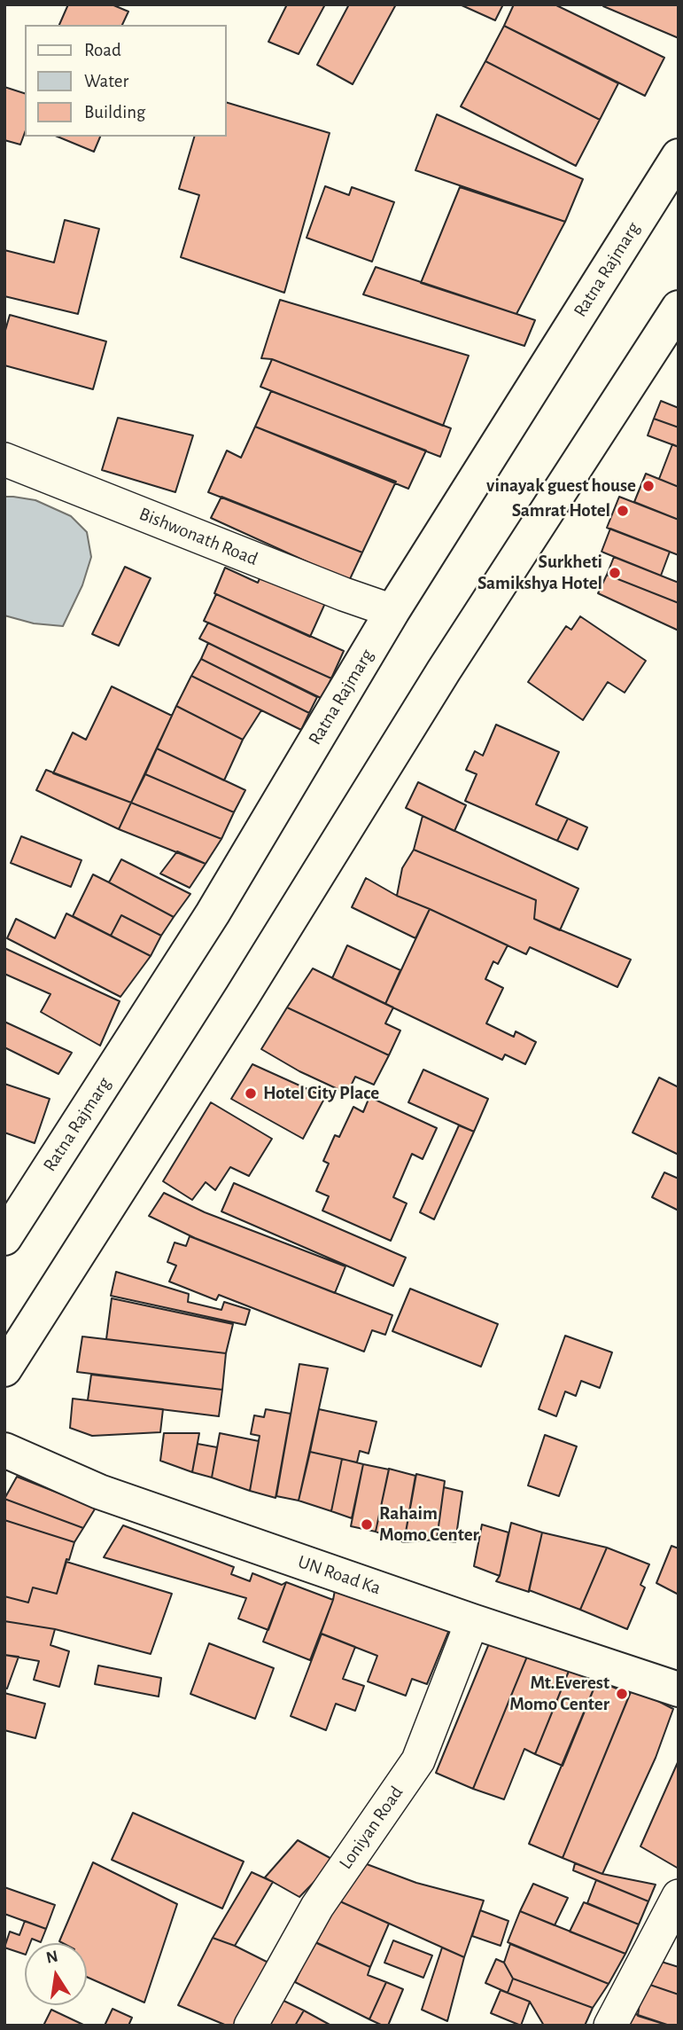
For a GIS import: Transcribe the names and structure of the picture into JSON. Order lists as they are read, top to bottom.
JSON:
{
  "streets": {
    "main road": ["Ratna Rajmarg", "UN Road Ka"],
    "street": ["Bishwonath Road", "Loniyan Road"]
  },
  "crossings": [
    ["Ratna Rajmarg", "Bishwonath Road"],
    ["UN Road Ka", "Loniyan Road"]
  ],
  "places": [
    "vinayak guest house",
    "Samrat Hotel",
    "Surkheti Samikshya Hotel",
    "Hotel City Place",
    "Rahaim Momo Center",
    "Mt.Everest Momo Center"
  ],
  "legend": ["Road", "Water", "Building"],
  "north": "top"
}
